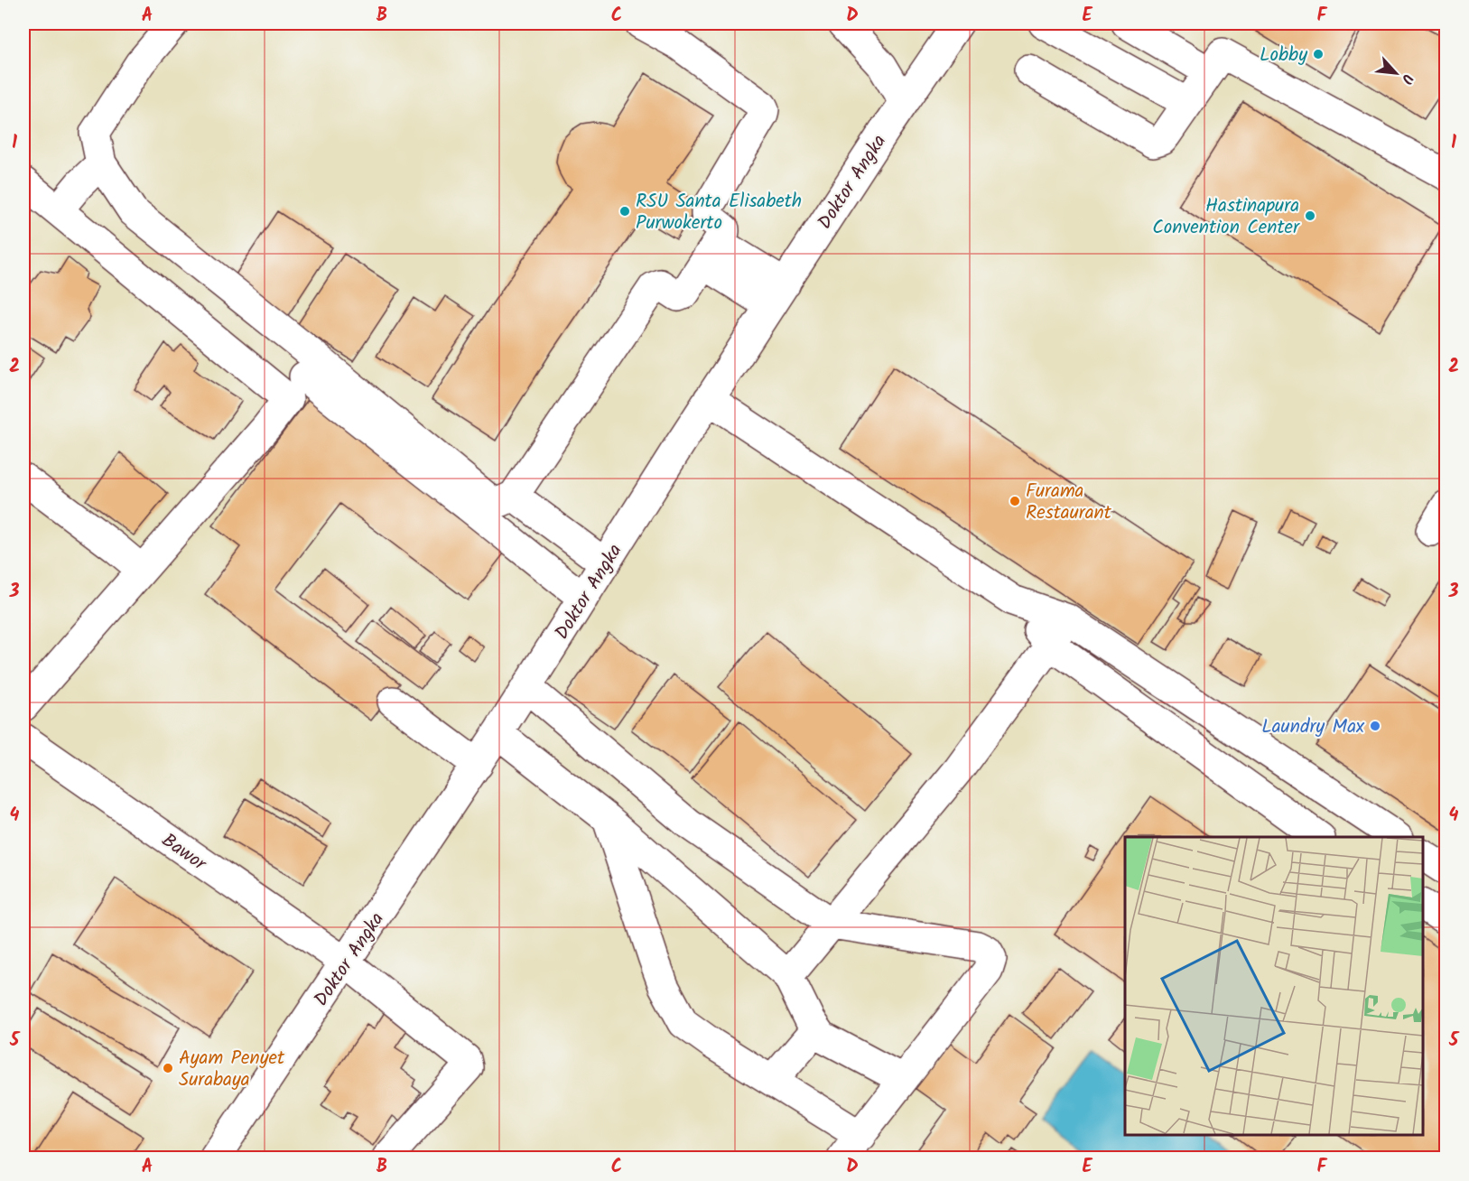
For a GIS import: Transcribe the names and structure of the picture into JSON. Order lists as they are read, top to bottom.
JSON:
{
  "streets": {
    "street": ["Doktor Angka", "Bawor"]
  },
  "crossings": [
    ["Doktor Angka", "Bawor"]
  ],
  "places": [
    "Lobby",
    "RSU Santa Elisabeth Purwokerto",
    "Hastinapura Convention Center",
    "Furama Restaurant",
    "Laundry Max",
    "Ayam Penyet Surabaya"
  ],
  "north": "bottom right",
  "grid": {
    "columns": [
      "A",
      "B",
      "C",
      "D",
      "E",
      "F"
    ],
    "rows": [
      "1",
      "2",
      "3",
      "4",
      "5"
    ]
  }
}
